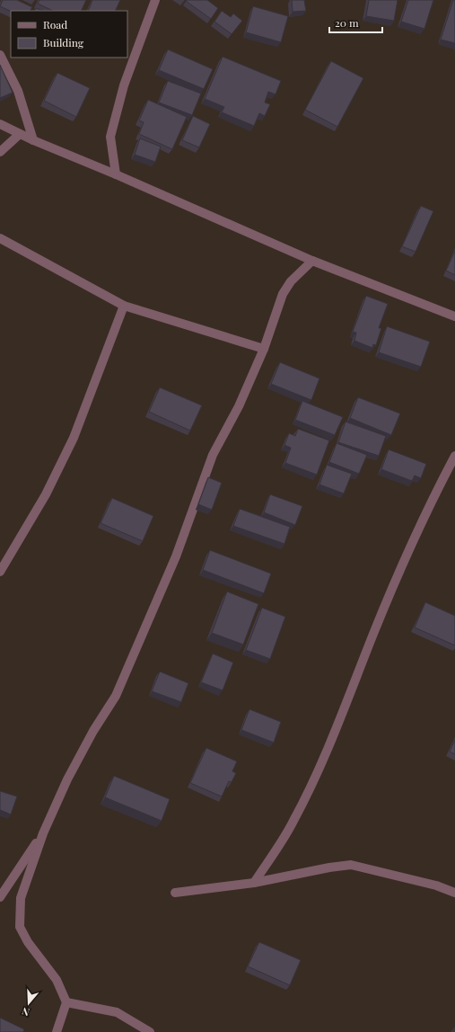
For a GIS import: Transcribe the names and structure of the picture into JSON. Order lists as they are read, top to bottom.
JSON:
{
  "legend": ["Road", "Building"],
  "scale_bar": "20 m",
  "north": "bottom"
}
